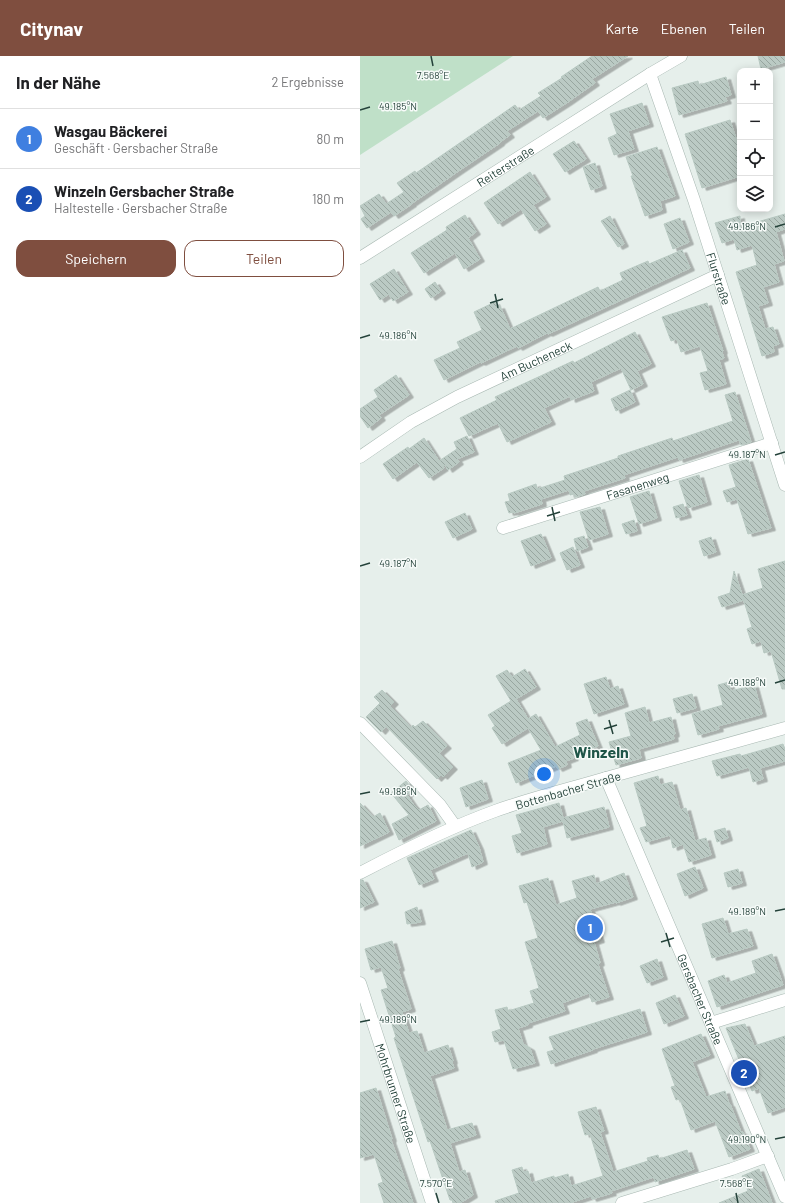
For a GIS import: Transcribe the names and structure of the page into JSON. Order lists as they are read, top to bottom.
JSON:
{
  "streets": {
    "street": [
      "Reiterstraße",
      "Flurstraße",
      "Am Bucheneck",
      "Fasanenweg",
      "Bottenbacher Straße",
      "Gersbacher Straße",
      "Mohrbrunner Straße"
    ]
  },
  "crossings": [
    ["Reiterstraße", "Flurstraße"],
    ["Flurstraße", "Am Bucheneck"],
    ["Flurstraße", "Fasanenweg"],
    ["Bottenbacher Straße", "Gersbacher Straße"]
  ],
  "districts": ["Winzeln"],
  "page": {
    "header": "Citynav",
    "nav": ["Karte", "Ebenen", "Teilen"],
    "heading": ["In der Nähe", "2 Ergebnisse"],
    "map_buttons": ["+", "−"],
    "list": [
      {
        "mark": "1",
        "name": "Wasgau Bäckerei",
        "note": "Geschäft · Gersbacher Straße",
        "value": "80 m"
      },
      {
        "mark": "2",
        "name": "Winzeln Gersbacher Straße",
        "note": "Haltestelle · Gersbacher Straße",
        "value": "180 m"
      }
    ],
    "buttons": ["Speichern", "Teilen"],
    "pins": ["1", "2"]
  },
  "coordinates": [
    "7.568°E",
    "49.185°N",
    "49.186°N",
    "49.187°N",
    "49.188°N",
    "49.189°N",
    "49.190°N",
    "7.570°E"
  ]
}
